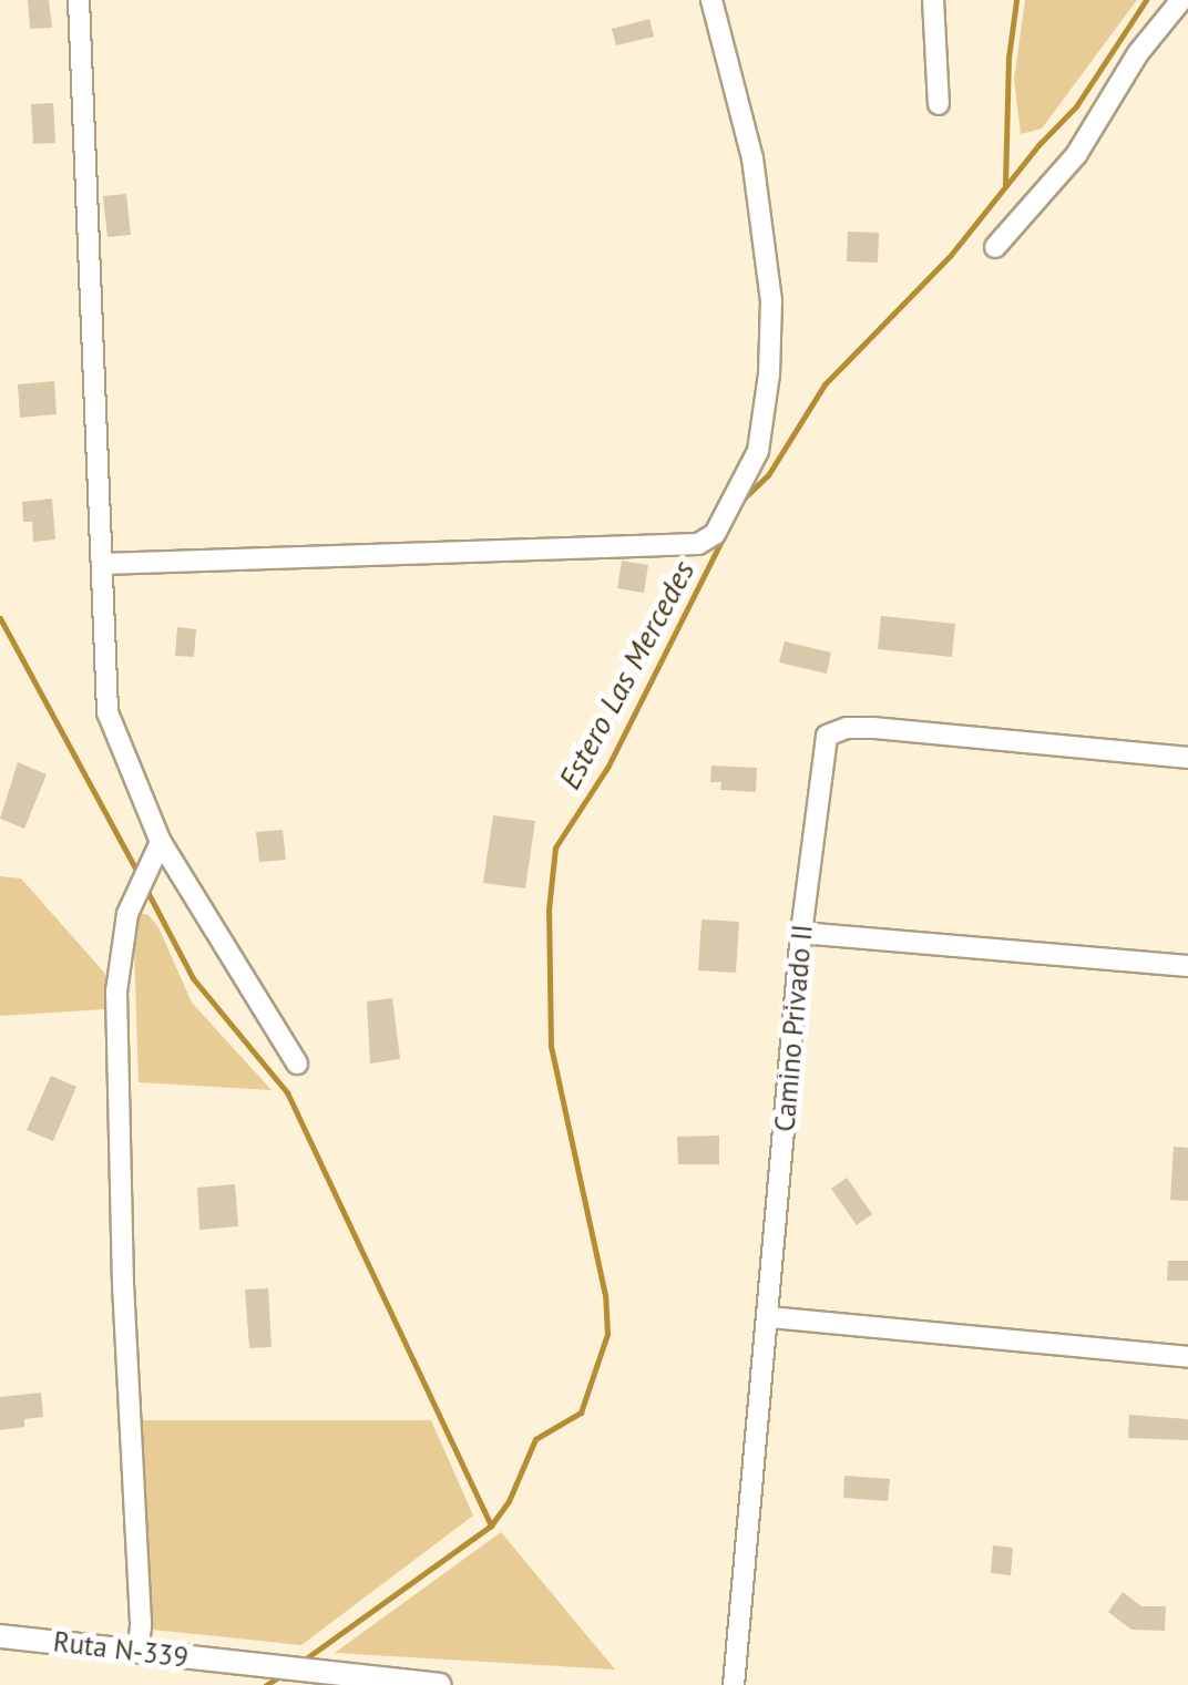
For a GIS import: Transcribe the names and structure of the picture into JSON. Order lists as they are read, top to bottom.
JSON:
{
  "streets": {
    "street": ["Camino Privado II", "Ruta N-339"]
  },
  "water": ["Estero Las Mercedes"]
}
